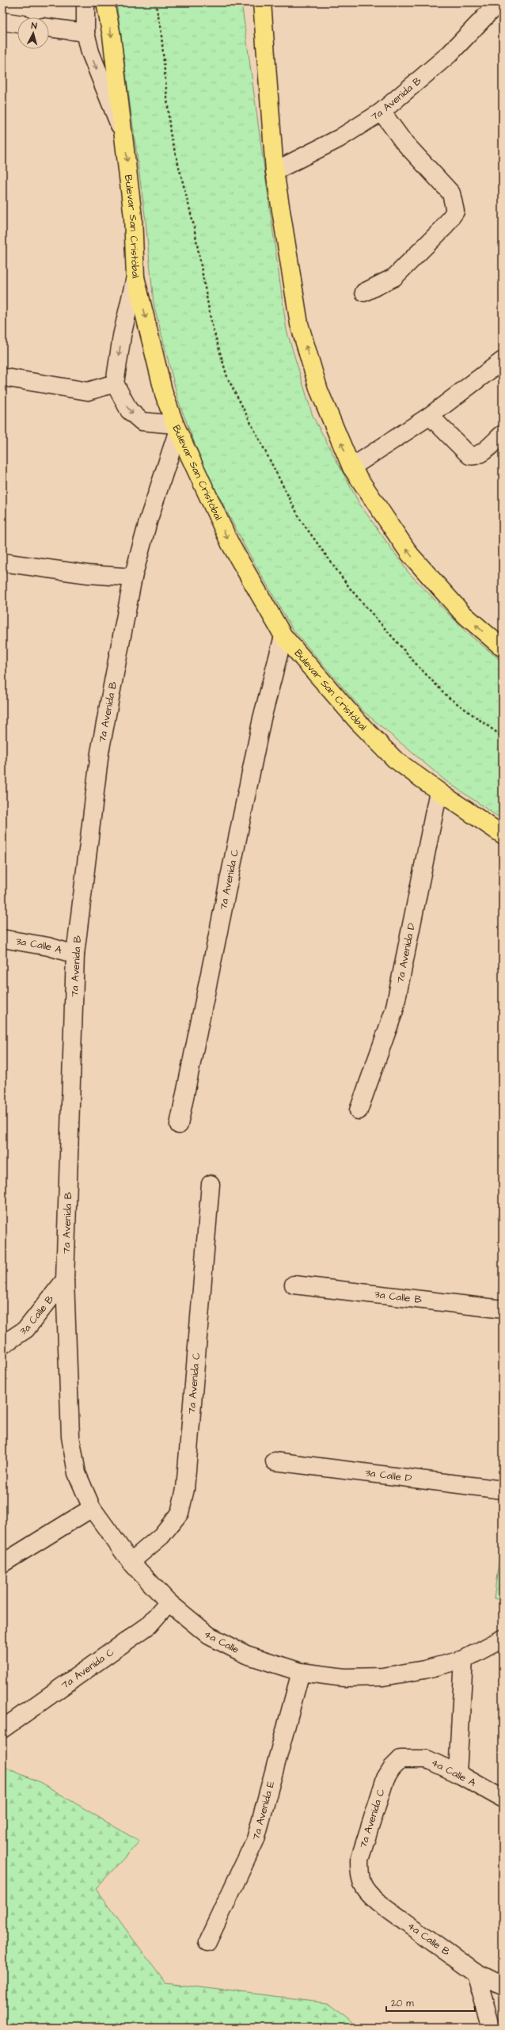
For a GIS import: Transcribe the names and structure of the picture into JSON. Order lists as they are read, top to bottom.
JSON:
{
  "streets": {
    "main road": ["Bulevar San Cristóbal"],
    "street": [
      "7a Avenida B",
      "7a Avenida C",
      "3a Calle A",
      "7a Avenida D",
      "3a Calle B",
      "3a Calle D",
      "4a Calle",
      "4a Calle A",
      "7a Avenida E",
      "4a Calle B"
    ]
  },
  "crossings": [
    ["7a Avenida B", "Bulevar San Cristóbal"],
    ["7a Avenida B", "3a Calle A"],
    ["7a Avenida B", "3a Calle B"],
    ["7a Avenida B", "4a Calle"],
    ["Bulevar San Cristóbal", "7a Avenida C"],
    ["Bulevar San Cristóbal", "7a Avenida D"],
    ["7a Avenida C", "4a Calle"],
    ["7a Avenida C", "4a Calle A"],
    ["7a Avenida C", "4a Calle B"],
    ["4a Calle", "7a Avenida E"]
  ],
  "scale_bar": "20 m",
  "north": "top"
}
